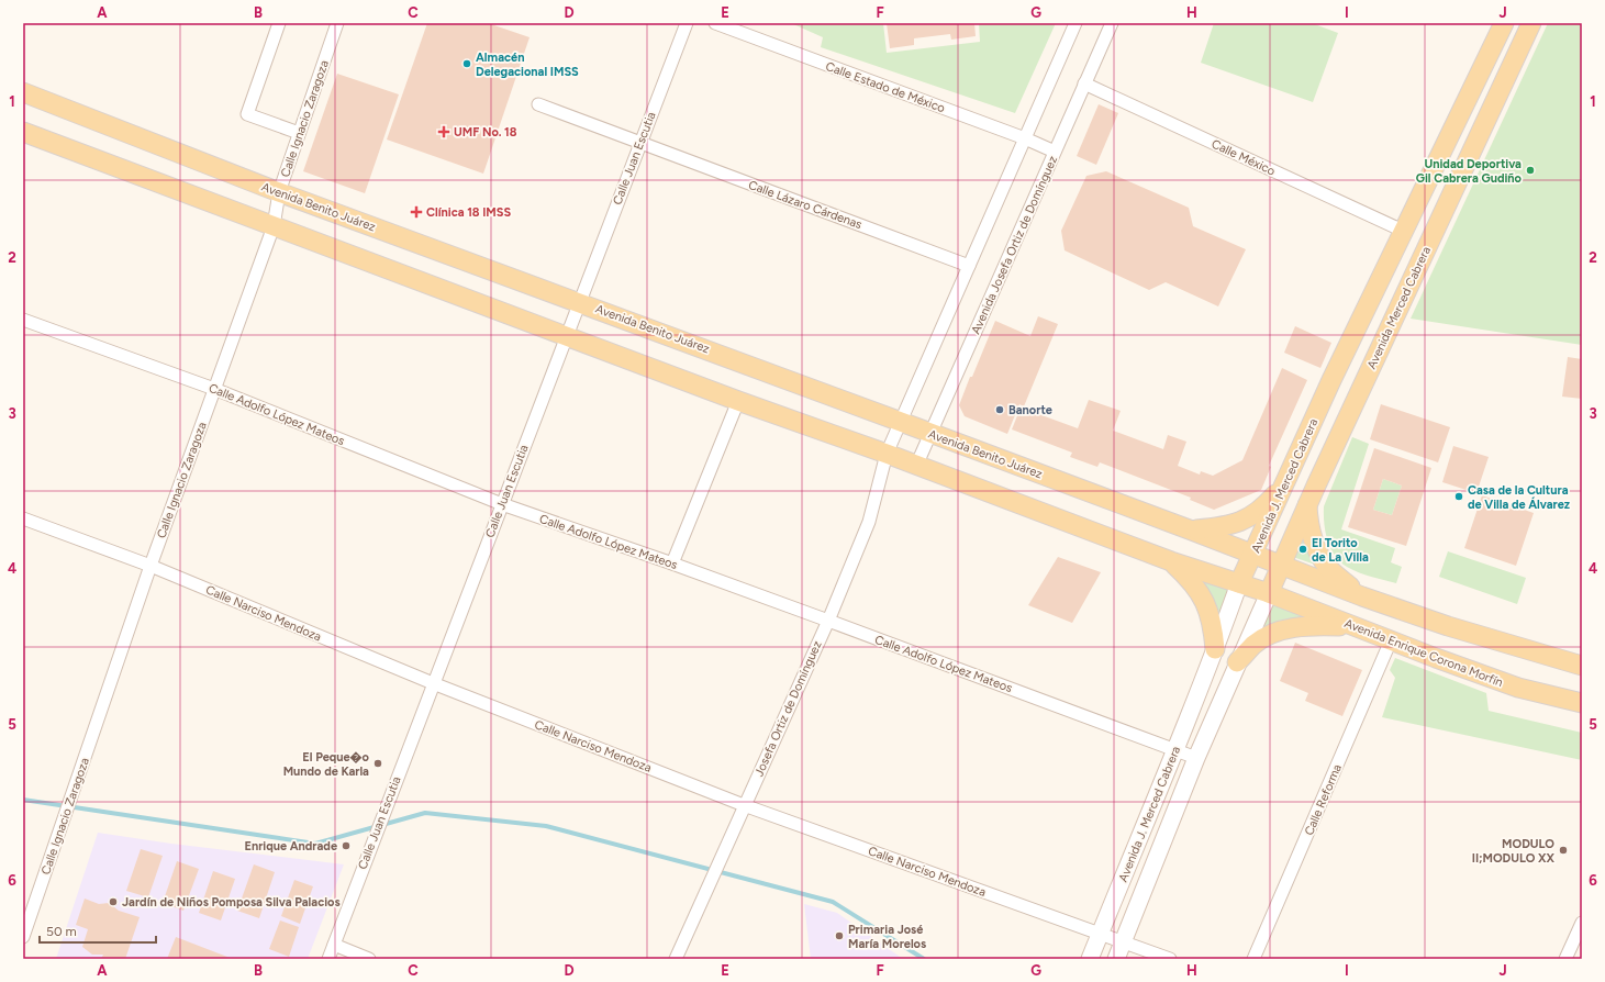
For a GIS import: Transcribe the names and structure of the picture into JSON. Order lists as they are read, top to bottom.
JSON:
{
  "streets": {
    "main road": [
      "Avenida Benito Juárez",
      "Avenida Merced Cabrera",
      "Avenida J. Merced Cabrera",
      "Avenida Enrique Corona Morfín"
    ],
    "street": [
      "Calle Estado de México",
      "Calle Ignacio Zaragoza",
      "Calle México",
      "Calle Juan Escutia",
      "Calle Lázaro Cárdenas",
      "Avenida Josefa Ortiz de Domínguez",
      "Calle Adolfo López Mateos",
      "Calle Narciso Mendoza",
      "Josefa Ortiz de Domínguez",
      "Calle Reforma"
    ]
  },
  "crossings": [
    ["Calle Estado de México", "Avenida Josefa Ortiz de Domínguez"],
    ["Calle Ignacio Zaragoza", "Avenida Benito Juárez"],
    ["Calle Ignacio Zaragoza", "Calle Adolfo López Mateos"],
    ["Calle Ignacio Zaragoza", "Calle Narciso Mendoza"],
    ["Calle México", "Avenida Josefa Ortiz de Domínguez"],
    ["Calle México", "Avenida J. Merced Cabrera"],
    ["Calle Juan Escutia", "Calle Lázaro Cárdenas"],
    ["Calle Juan Escutia", "Avenida Benito Juárez"],
    ["Calle Juan Escutia", "Calle Adolfo López Mateos"],
    ["Calle Juan Escutia", "Calle Narciso Mendoza"],
    ["Avenida Benito Juárez", "Avenida Josefa Ortiz de Domínguez"],
    ["Avenida Benito Juárez", "Avenida Merced Cabrera"],
    ["Avenida Benito Juárez", "Avenida J. Merced Cabrera"],
    ["Avenida Merced Cabrera", "Avenida J. Merced Cabrera"],
    ["Avenida Merced Cabrera", "Avenida Enrique Corona Morfín"],
    ["Calle Adolfo López Mateos", "Avenida J. Merced Cabrera"],
    ["Calle Adolfo López Mateos", "Josefa Ortiz de Domínguez"],
    ["Avenida J. Merced Cabrera", "Calle Narciso Mendoza"],
    ["Avenida J. Merced Cabrera", "Avenida Enrique Corona Morfín"],
    ["Calle Narciso Mendoza", "Josefa Ortiz de Domínguez"],
    ["Avenida Enrique Corona Morfín", "Calle Reforma"]
  ],
  "places": {
    "other": [
      "Almacén Delegacional IMSS",
      "Unidad Deportiva Gil Cabrera Gudiño",
      "Banorte",
      "Casa de la Cultura de Villa de Álvarez",
      "El Torito de La Villa",
      "El Peque�o Mundo de Karla",
      "Enrique Andrade",
      "MODULO II;MODULO XX",
      "Jardín de Niños Pomposa Silva Palacios",
      "Primaria José María Morelos"
    ],
    "health": ["UMF No. 18", "Clínica 18 IMSS"]
  },
  "scale_bar": "50 m",
  "grid": {
    "columns": [
      "A",
      "B",
      "C",
      "D",
      "E",
      "F",
      "G",
      "H",
      "I",
      "J"
    ],
    "rows": [
      "1",
      "2",
      "3",
      "4",
      "5",
      "6"
    ]
  }
}
